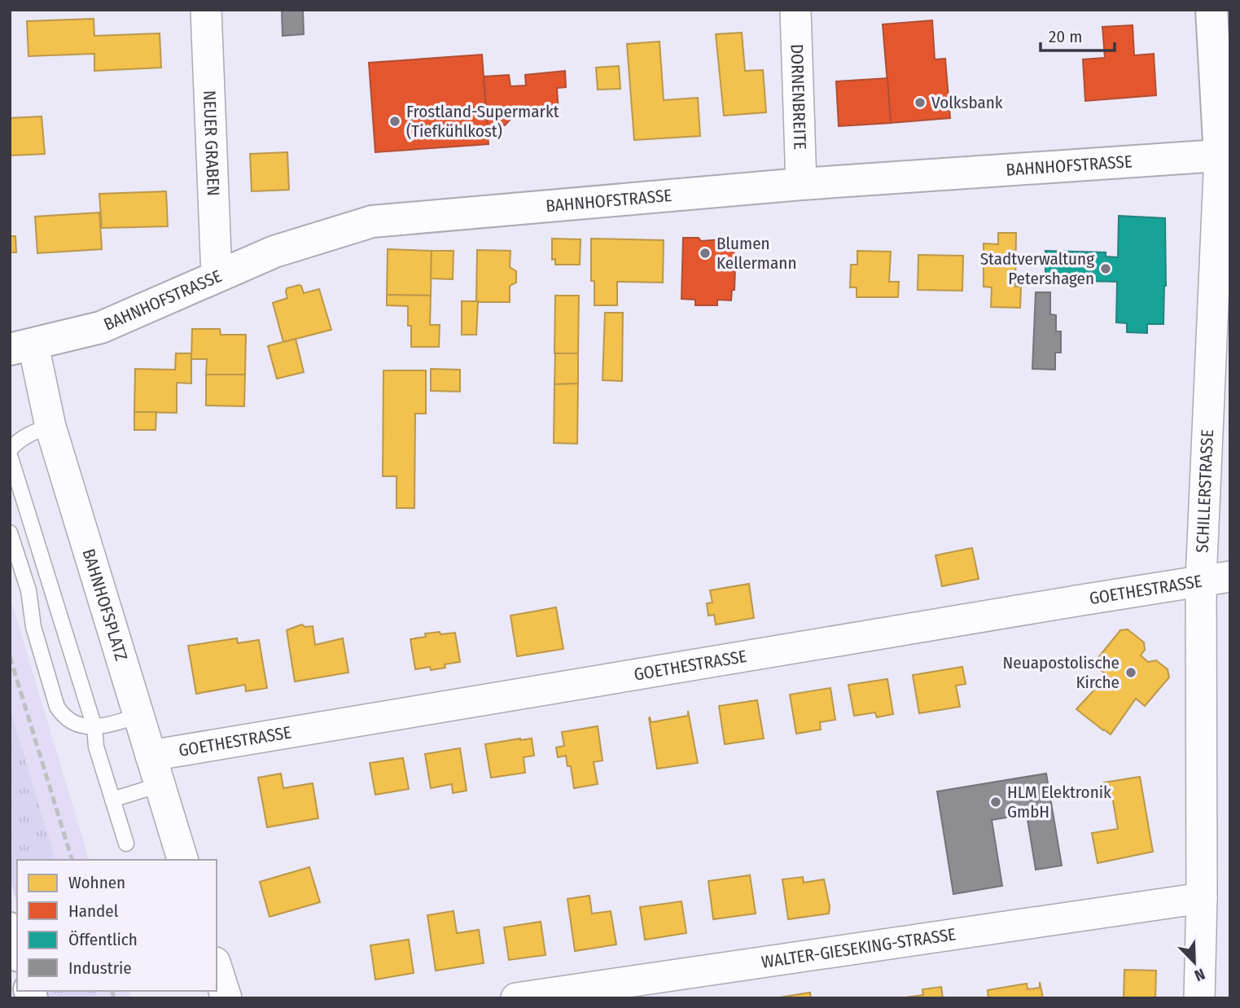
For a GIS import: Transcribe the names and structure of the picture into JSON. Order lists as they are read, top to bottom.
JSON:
{
  "streets": {
    "street": [
      "DORNENBREITE",
      "NEUER GRABEN",
      "BAHNHOFSTRASSE",
      "SCHILLERSTRASSE",
      "GOETHESTRASSE",
      "BAHNHOFSPLATZ",
      "WALTER-GIESEKING-STRASSE"
    ]
  },
  "crossings": [
    ["DORNENBREITE", "BAHNHOFSTRASSE"],
    ["NEUER GRABEN", "BAHNHOFSTRASSE"],
    ["BAHNHOFSTRASSE", "SCHILLERSTRASSE"],
    ["BAHNHOFSTRASSE", "BAHNHOFSPLATZ"],
    ["SCHILLERSTRASSE", "GOETHESTRASSE"],
    ["SCHILLERSTRASSE", "WALTER-GIESEKING-STRASSE"],
    ["GOETHESTRASSE", "BAHNHOFSPLATZ"]
  ],
  "places": [
    "Volksbank",
    "Frostland-Supermarkt (Tiefkühlkost)",
    "Blumen Kellermann",
    "Stadtverwaltung Petershagen",
    "Neuapostolische Kirche",
    "HLM Elektronik GmbH"
  ],
  "legend": [
    "Wohnen",
    "Handel",
    "Öffentlich",
    "Industrie"
  ],
  "scale_bar": "20 m",
  "north": "bottom right"
}
